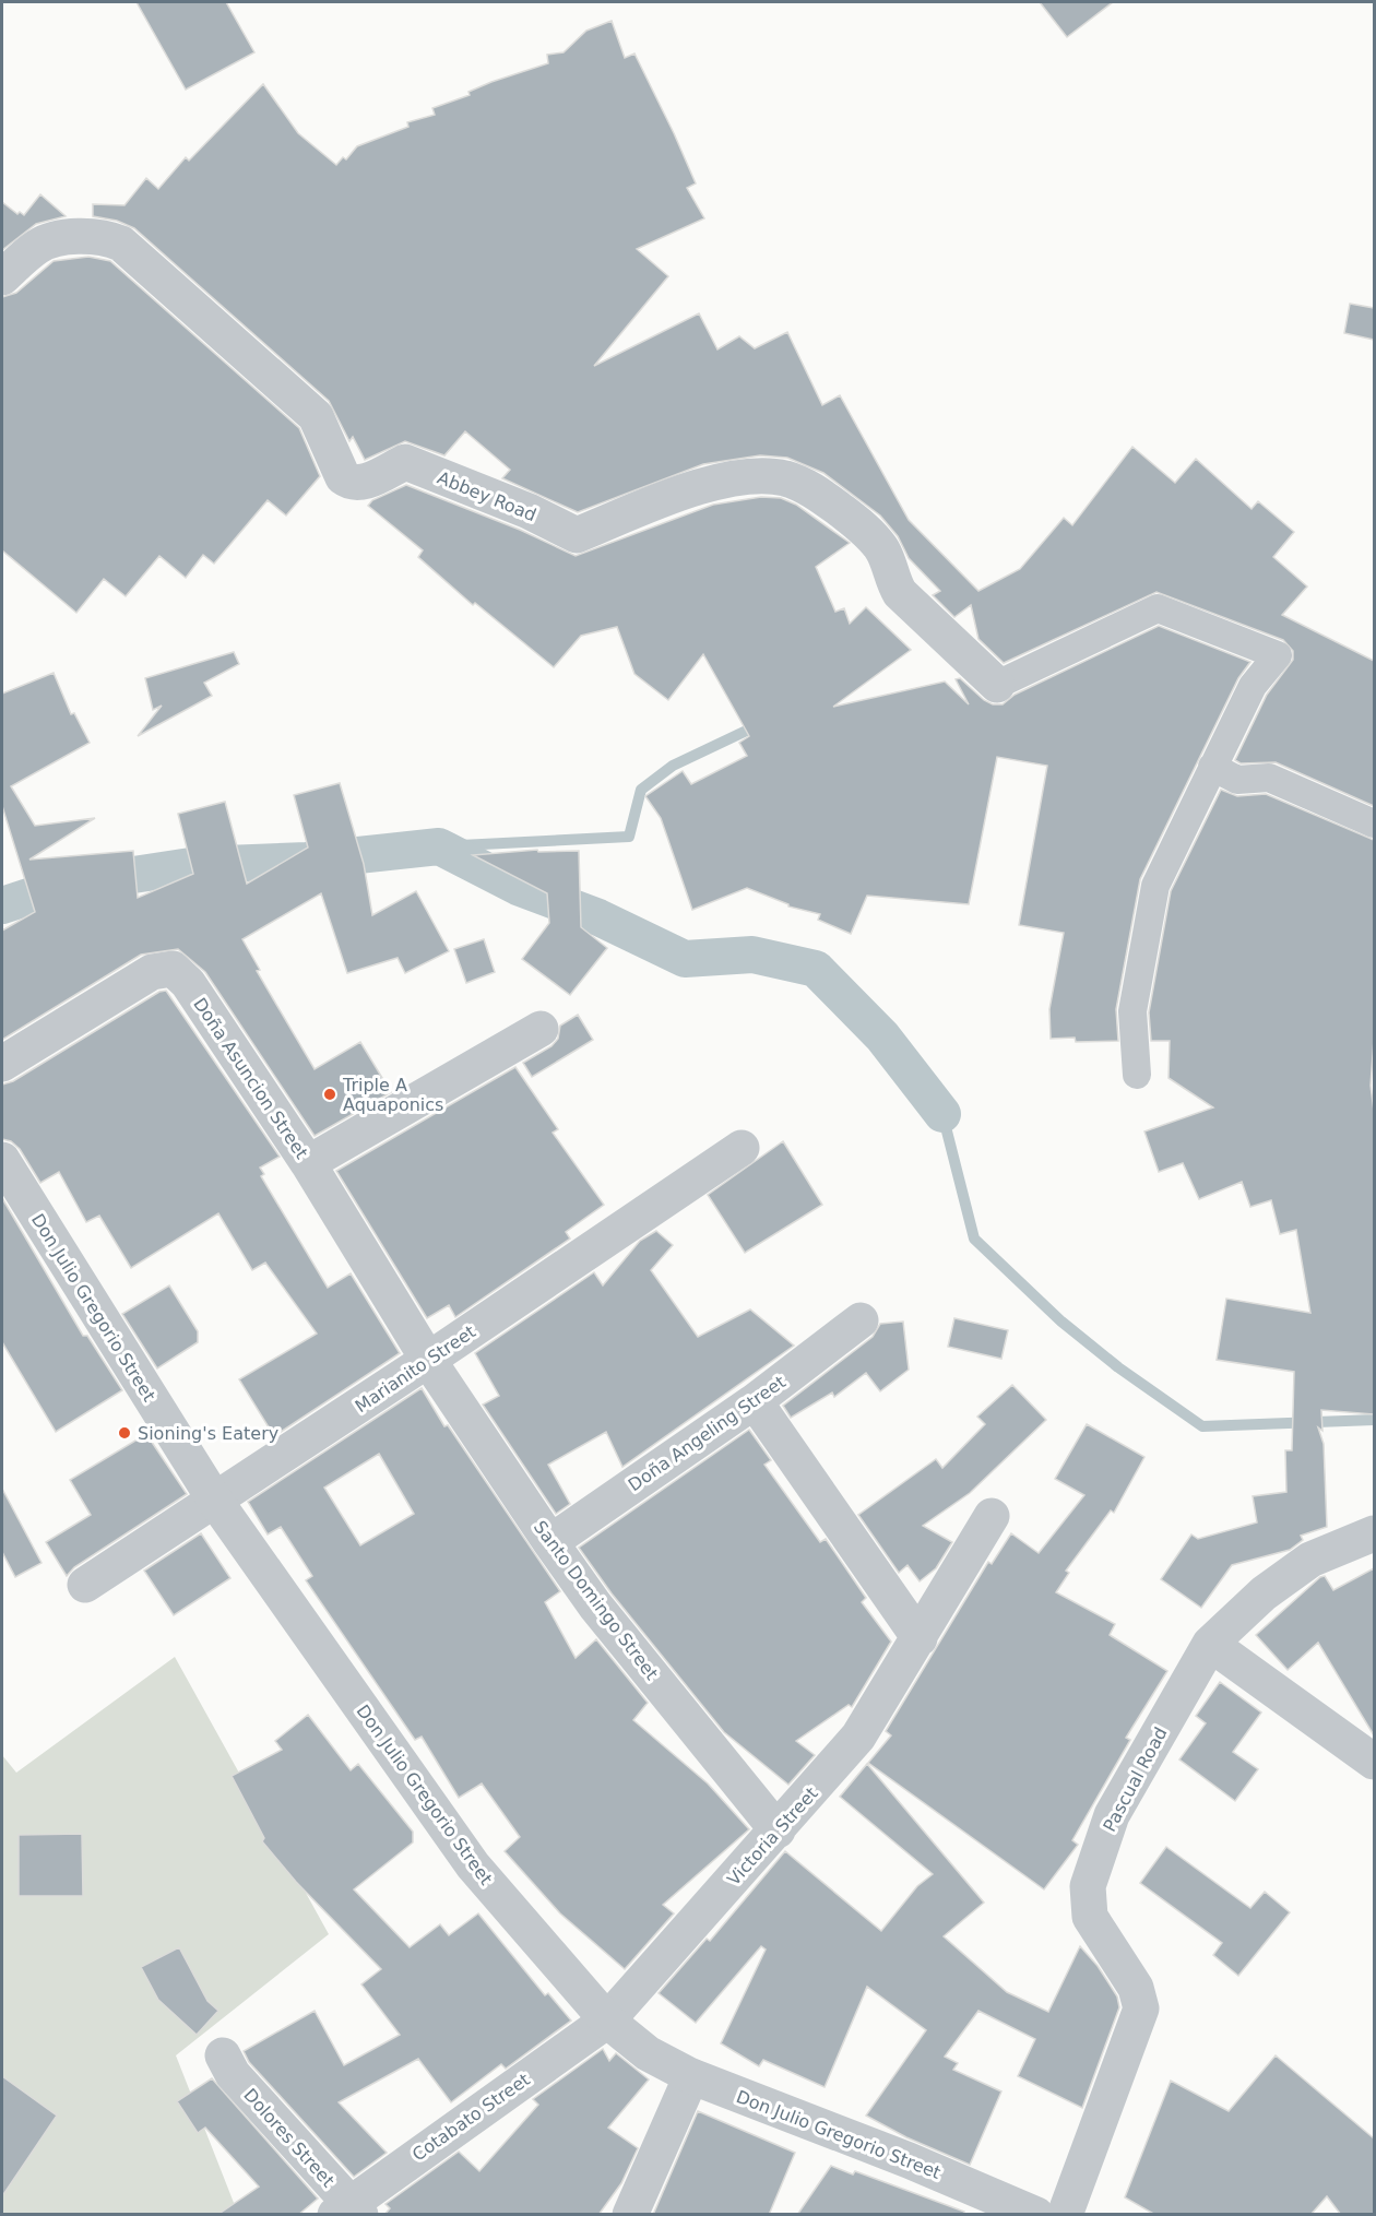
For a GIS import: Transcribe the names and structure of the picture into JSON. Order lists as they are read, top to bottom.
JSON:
{
  "streets": {
    "street": [
      "Abbey Road",
      "Doña Asuncion Street",
      "Don Julio Gregorio Street",
      "Marianito Street",
      "Doña Angeling Street",
      "Santo Domingo Street",
      "Pascual Road",
      "Victoria Street",
      "Cotabato Street",
      "Dolores Street"
    ]
  },
  "crossings": [
    ["Doña Asuncion Street", "Marianito Street"],
    ["Doña Asuncion Street", "Santo Domingo Street"],
    ["Don Julio Gregorio Street", "Marianito Street"],
    ["Don Julio Gregorio Street", "Victoria Street"],
    ["Don Julio Gregorio Street", "Cotabato Street"],
    ["Marianito Street", "Santo Domingo Street"],
    ["Doña Angeling Street", "Santo Domingo Street"],
    ["Santo Domingo Street", "Victoria Street"],
    ["Victoria Street", "Cotabato Street"],
    ["Cotabato Street", "Dolores Street"]
  ],
  "places": ["Triple A Aquaponics", "Sioning's Eatery"]
}
